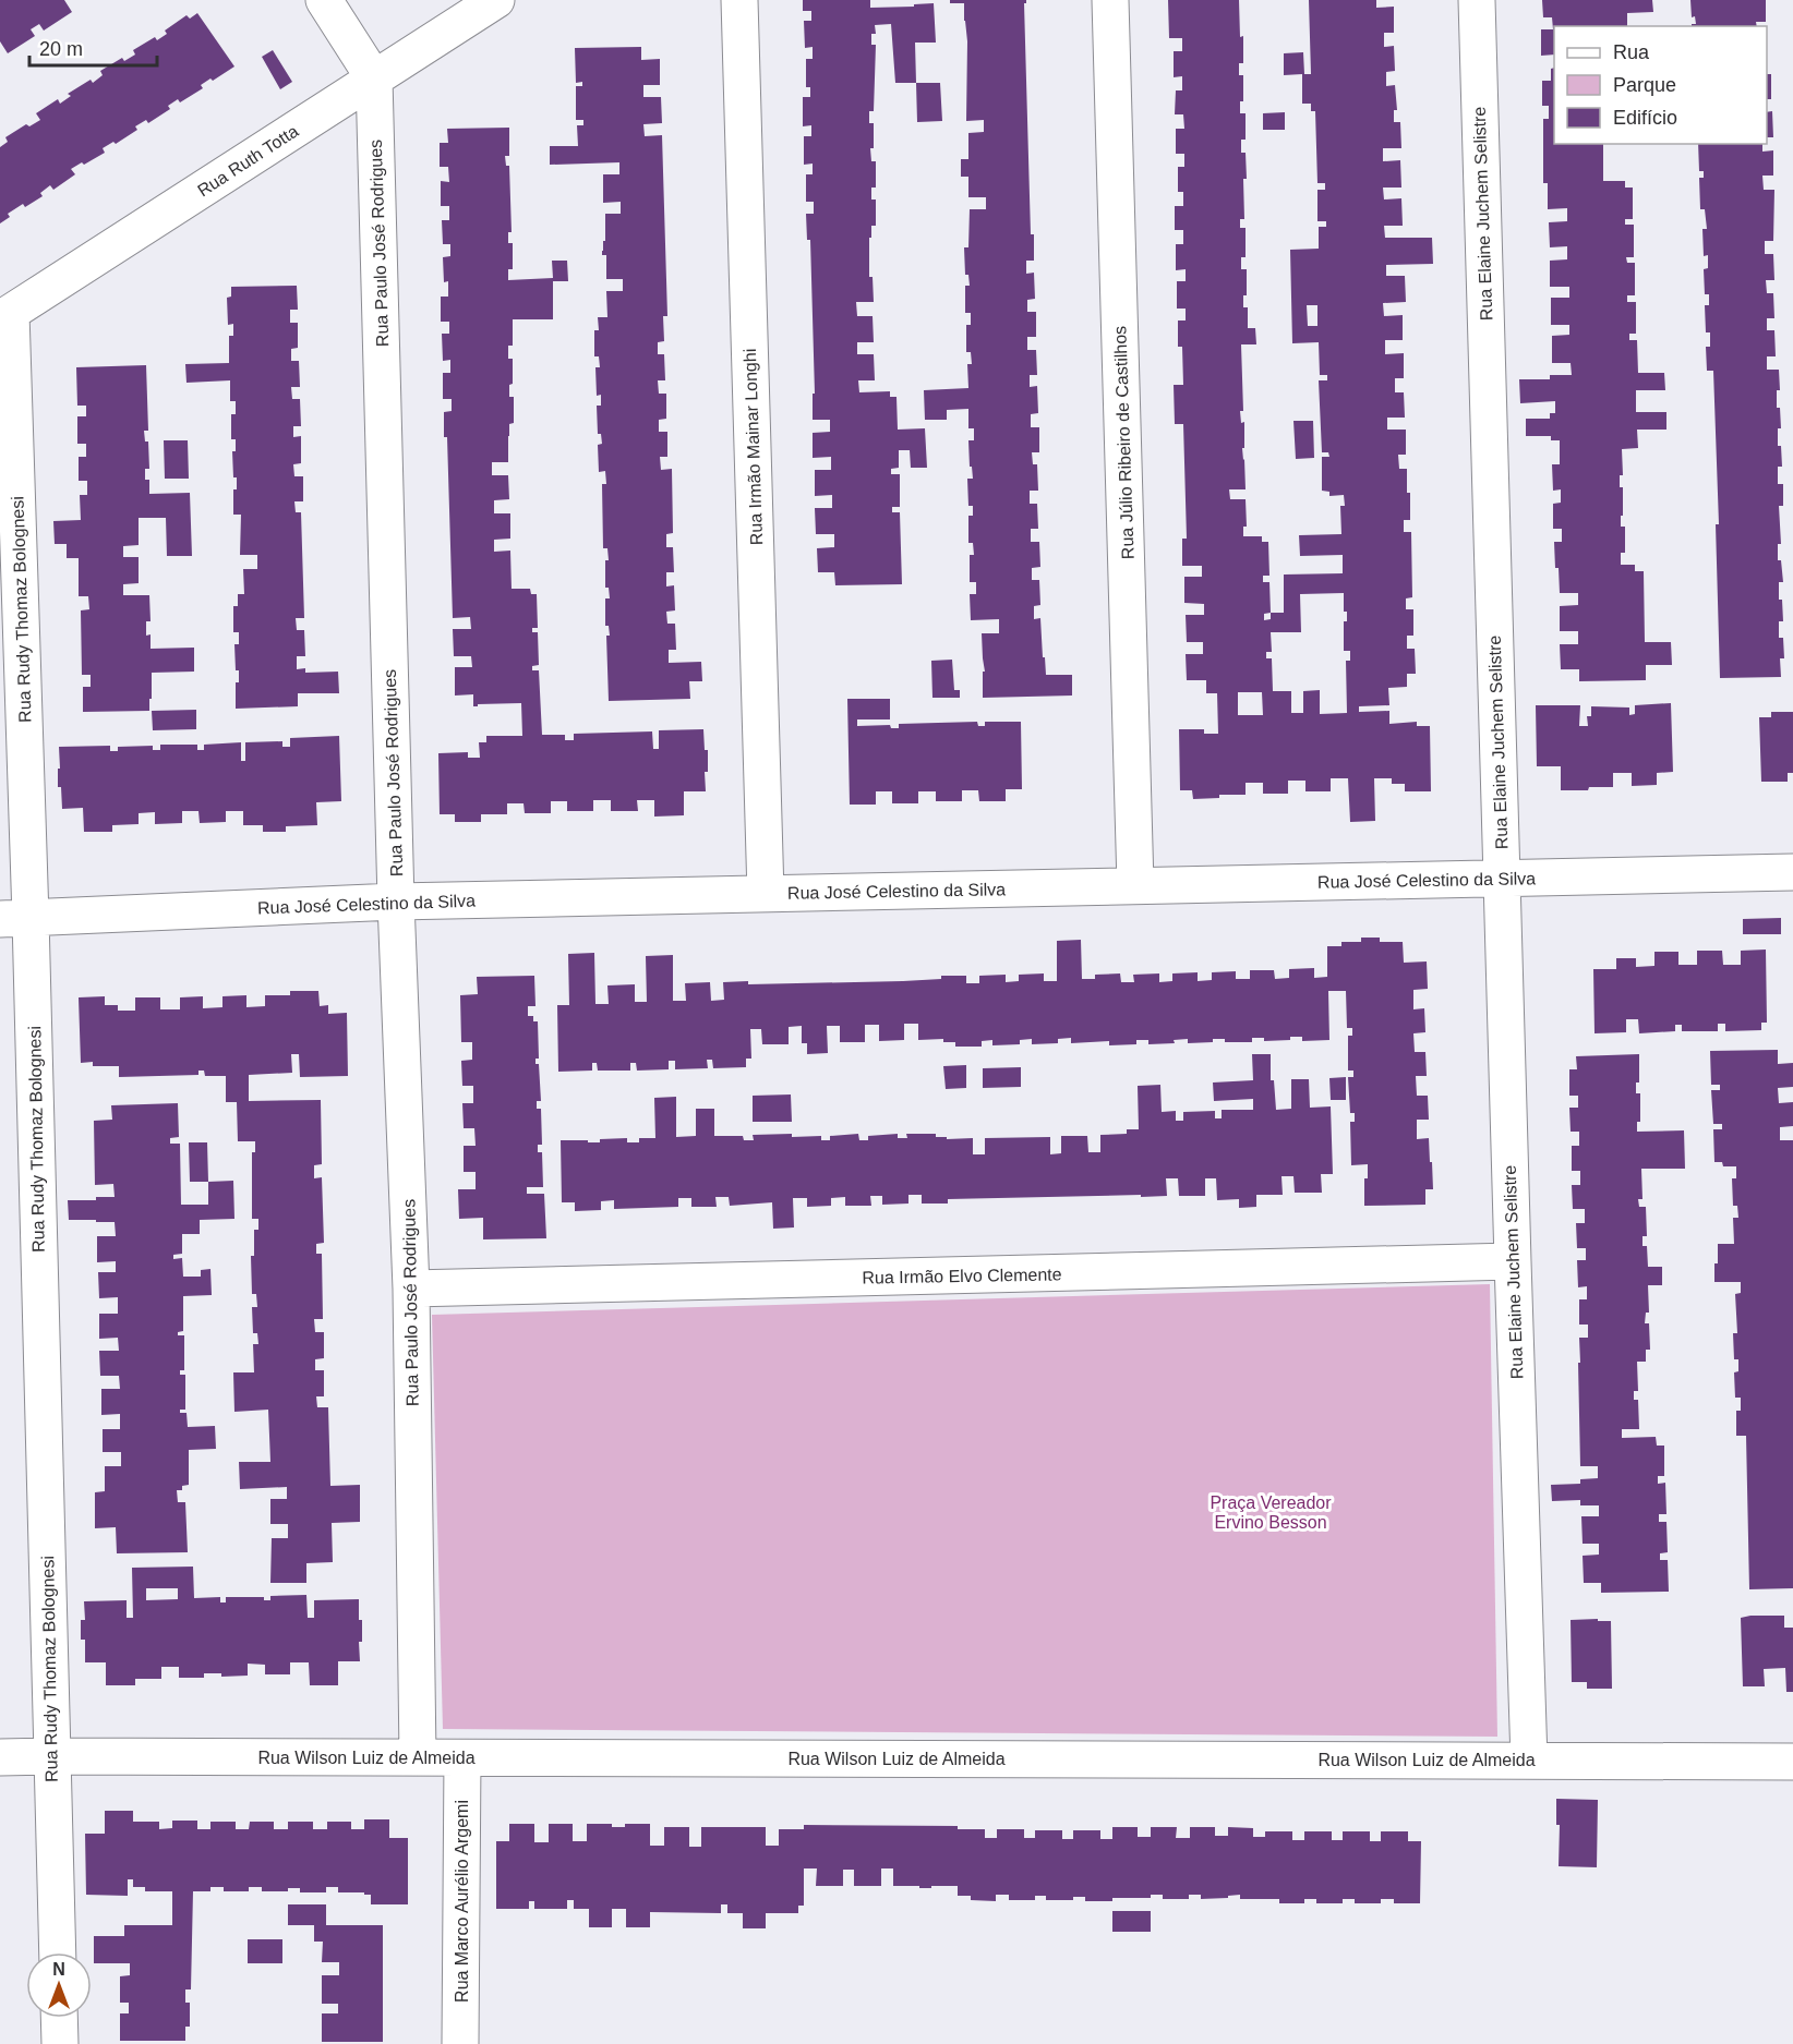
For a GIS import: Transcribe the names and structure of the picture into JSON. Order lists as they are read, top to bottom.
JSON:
{
  "streets": {
    "street": [
      "Rua Ruth Totta",
      "Rua Elaine Juchem Selistre",
      "Rua Paulo José Rodrigues",
      "Rua Júlio Ribeiro de Castilhos",
      "Rua Irmão Mainar Longhi",
      "Rua Rudy Thomaz Bolognesi",
      "Rua José Celestino da Silva",
      "Rua Irmão Elvo Clemente",
      "Rua Wilson Luiz de Almeida",
      "Rua Marco Aurélio Argemi"
    ]
  },
  "crossings": [
    ["Rua Ruth Totta", "Rua Paulo José Rodrigues"],
    ["Rua Ruth Totta", "Rua Rudy Thomaz Bolognesi"],
    ["Rua Elaine Juchem Selistre", "Rua José Celestino da Silva"],
    ["Rua Elaine Juchem Selistre", "Rua Irmão Elvo Clemente"],
    ["Rua Elaine Juchem Selistre", "Rua Wilson Luiz de Almeida"],
    ["Rua Paulo José Rodrigues", "Rua José Celestino da Silva"],
    ["Rua Paulo José Rodrigues", "Rua Irmão Elvo Clemente"],
    ["Rua Paulo José Rodrigues", "Rua Wilson Luiz de Almeida"],
    ["Rua Júlio Ribeiro de Castilhos", "Rua José Celestino da Silva"],
    ["Rua Irmão Mainar Longhi", "Rua José Celestino da Silva"],
    ["Rua Rudy Thomaz Bolognesi", "Rua José Celestino da Silva"],
    ["Rua Rudy Thomaz Bolognesi", "Rua Wilson Luiz de Almeida"],
    ["Rua Wilson Luiz de Almeida", "Rua Marco Aurélio Argemi"]
  ],
  "parks": ["Praça Vereador Ervino Besson"],
  "legend": ["Rua", "Parque", "Edifício"],
  "scale_bar": "20 m",
  "north": "top"
}
